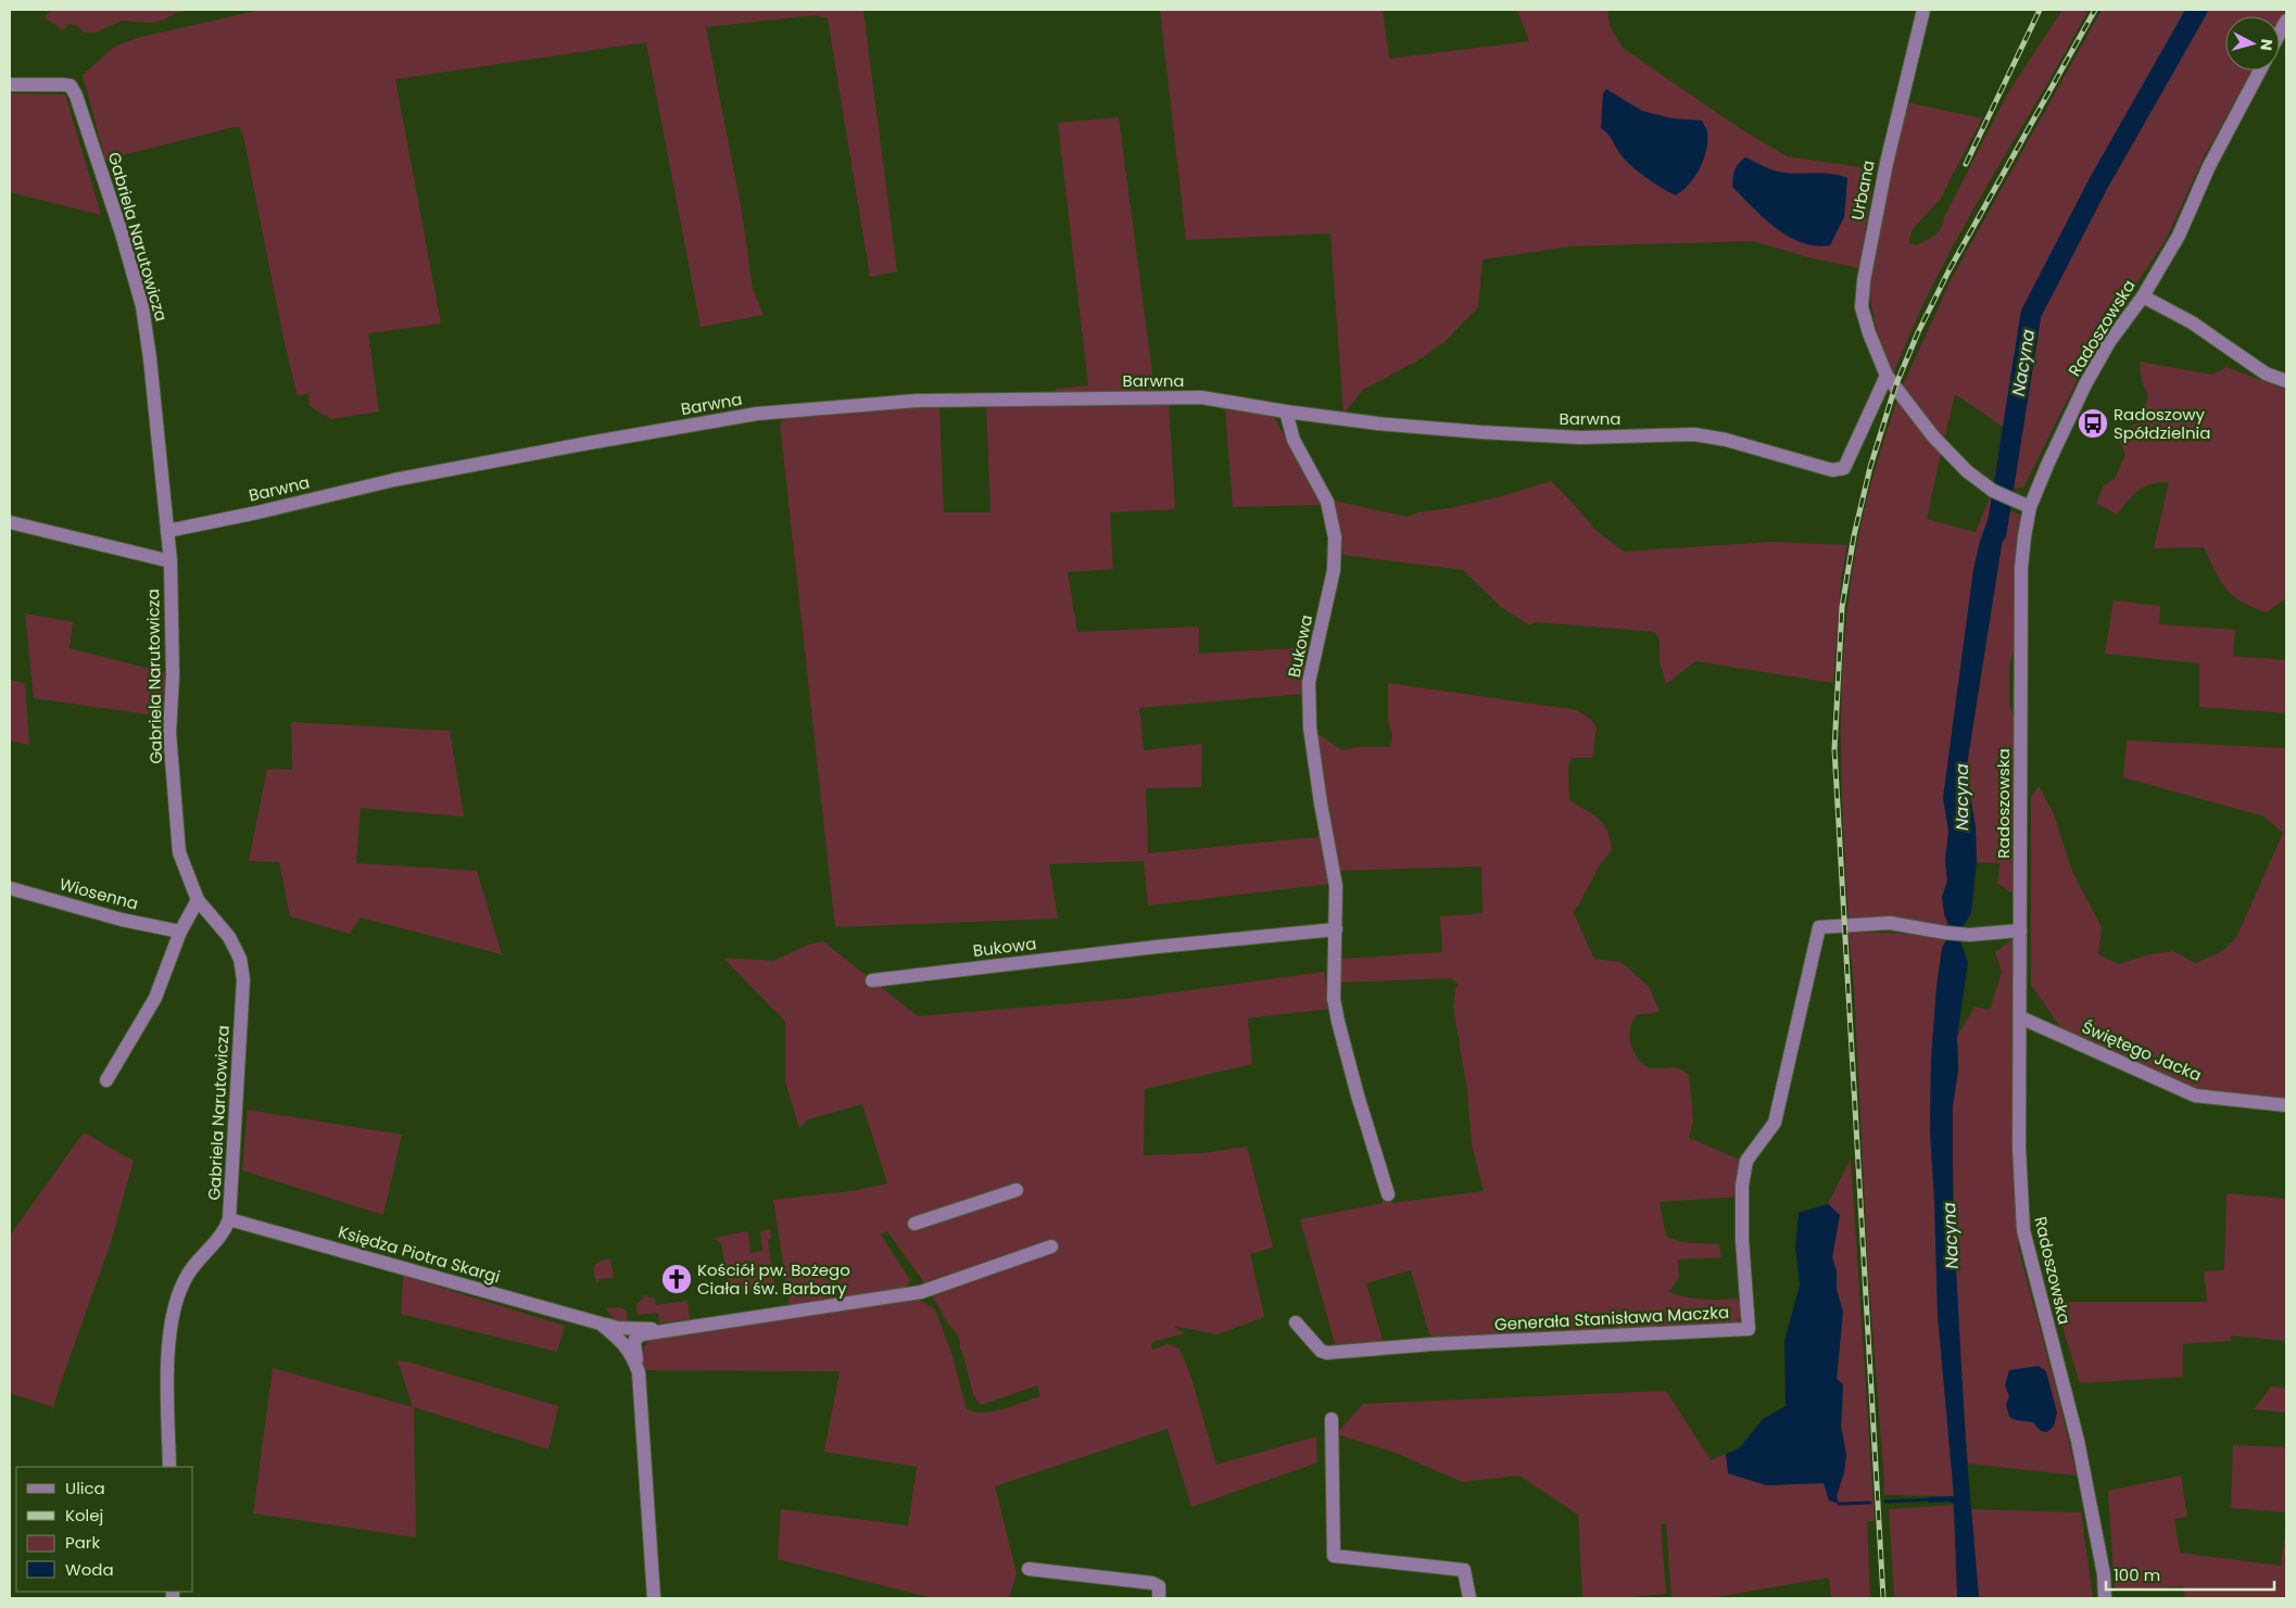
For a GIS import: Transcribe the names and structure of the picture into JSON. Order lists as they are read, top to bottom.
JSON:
{
  "streets": {
    "street": [
      "Urbana",
      "Gabriela Narutowicza",
      "Radoszowska",
      "Barwna",
      "Bukowa",
      "Wiosenna",
      "Świętego Jacka",
      "Księdza Piotra Skargi",
      "Generała Stanisława Maczka"
    ]
  },
  "crossings": [
    ["Urbana", "Barwna"],
    ["Gabriela Narutowicza", "Barwna"],
    ["Gabriela Narutowicza", "Księdza Piotra Skargi"],
    ["Radoszowska", "Świętego Jacka"],
    ["Radoszowska", "Generała Stanisława Maczka"],
    ["Barwna", "Bukowa"]
  ],
  "water": ["Nacyna"],
  "places": {
    "bus stop": ["Radoszowy Spółdzielnia"],
    "church": ["Kościół pw. Bożego Ciała i św. Barbary"]
  },
  "legend": [
    "Ulica",
    "Kolej",
    "Park",
    "Woda"
  ],
  "scale_bar": "100 m",
  "north": "right"
}
